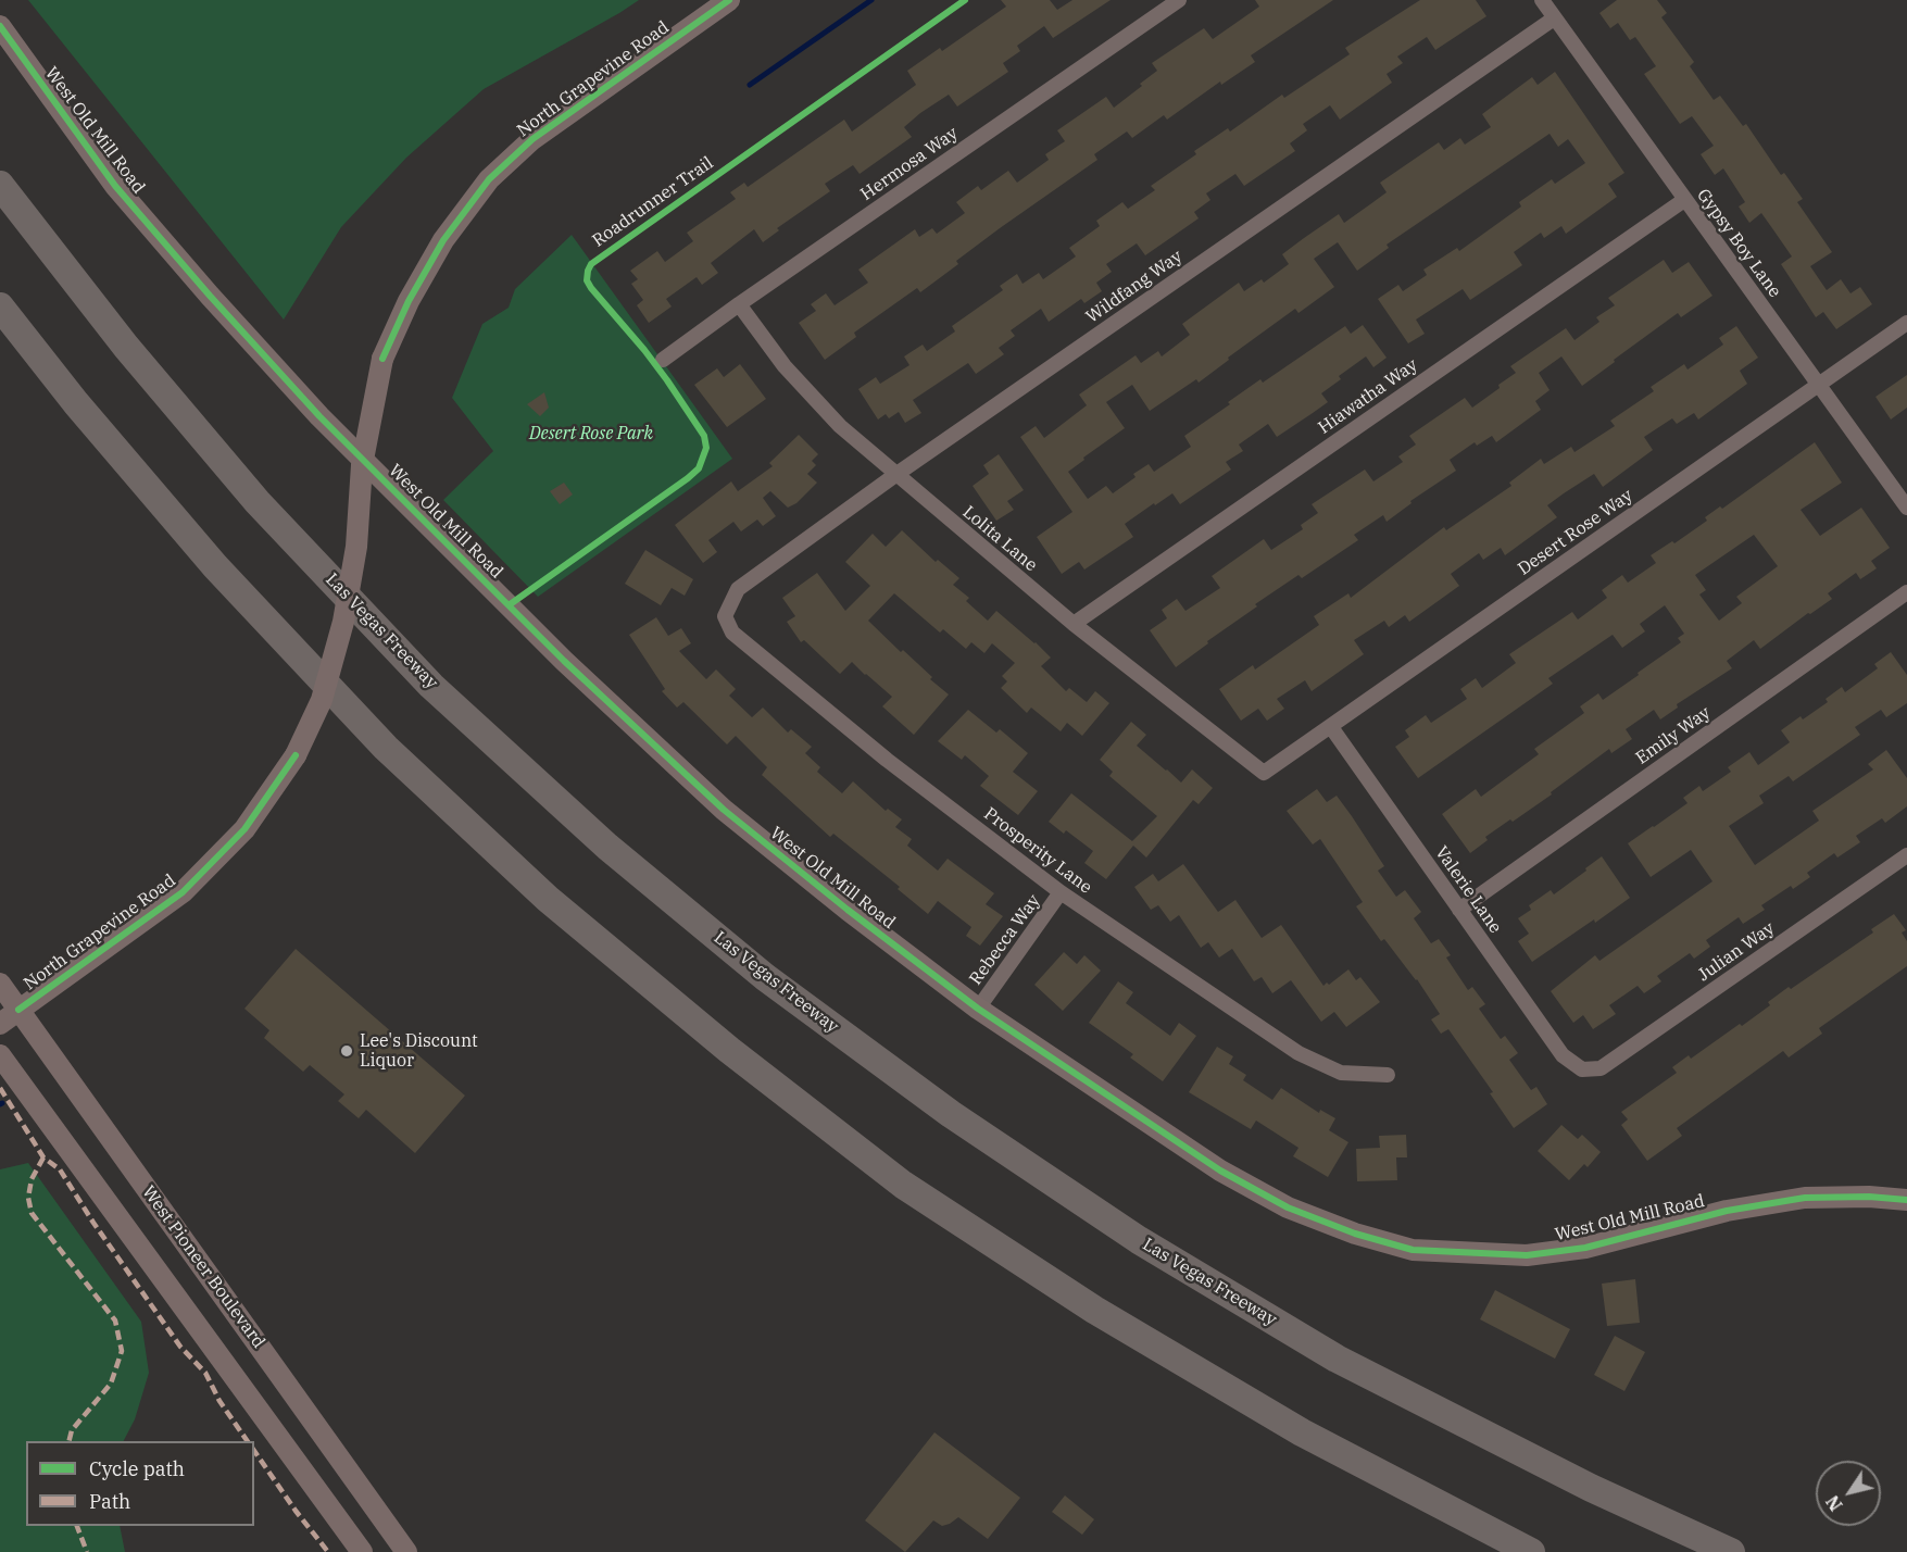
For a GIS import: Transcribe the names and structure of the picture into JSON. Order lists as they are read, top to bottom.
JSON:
{
  "streets": {
    "highway": ["Las Vegas Freeway"],
    "main road": ["North Grapevine Road", "West Old Mill Road", "West Pioneer Boulevard"],
    "street": [
      "Hermosa Way",
      "Gypsy Boy Lane",
      "Wildfang Way",
      "Hiawatha Way",
      "Desert Rose Way",
      "Lolita Lane",
      "Emily Way",
      "Prosperity Lane",
      "Valerie Lane",
      "Rebecca Way",
      "Julian Way"
    ],
    "cycle path": ["Roadrunner Trail"]
  },
  "crossings": [
    ["North Grapevine Road", "West Pioneer Boulevard"],
    ["West Old Mill Road", "Rebecca Way"],
    ["Hermosa Way", "Lolita Lane"],
    ["Gypsy Boy Lane", "Wildfang Way"],
    ["Gypsy Boy Lane", "Hiawatha Way"],
    ["Gypsy Boy Lane", "Desert Rose Way"],
    ["Wildfang Way", "Lolita Lane"],
    ["Wildfang Way", "Prosperity Lane"],
    ["Hiawatha Way", "Lolita Lane"],
    ["Desert Rose Way", "Lolita Lane"],
    ["Desert Rose Way", "Valerie Lane"],
    ["Emily Way", "Valerie Lane"],
    ["Prosperity Lane", "Rebecca Way"],
    ["Valerie Lane", "Julian Way"]
  ],
  "parks": ["Desert Rose Park"],
  "places": ["Lee's Discount Liquor"],
  "legend": ["Cycle path", "Path"],
  "north": "bottom left"
}
